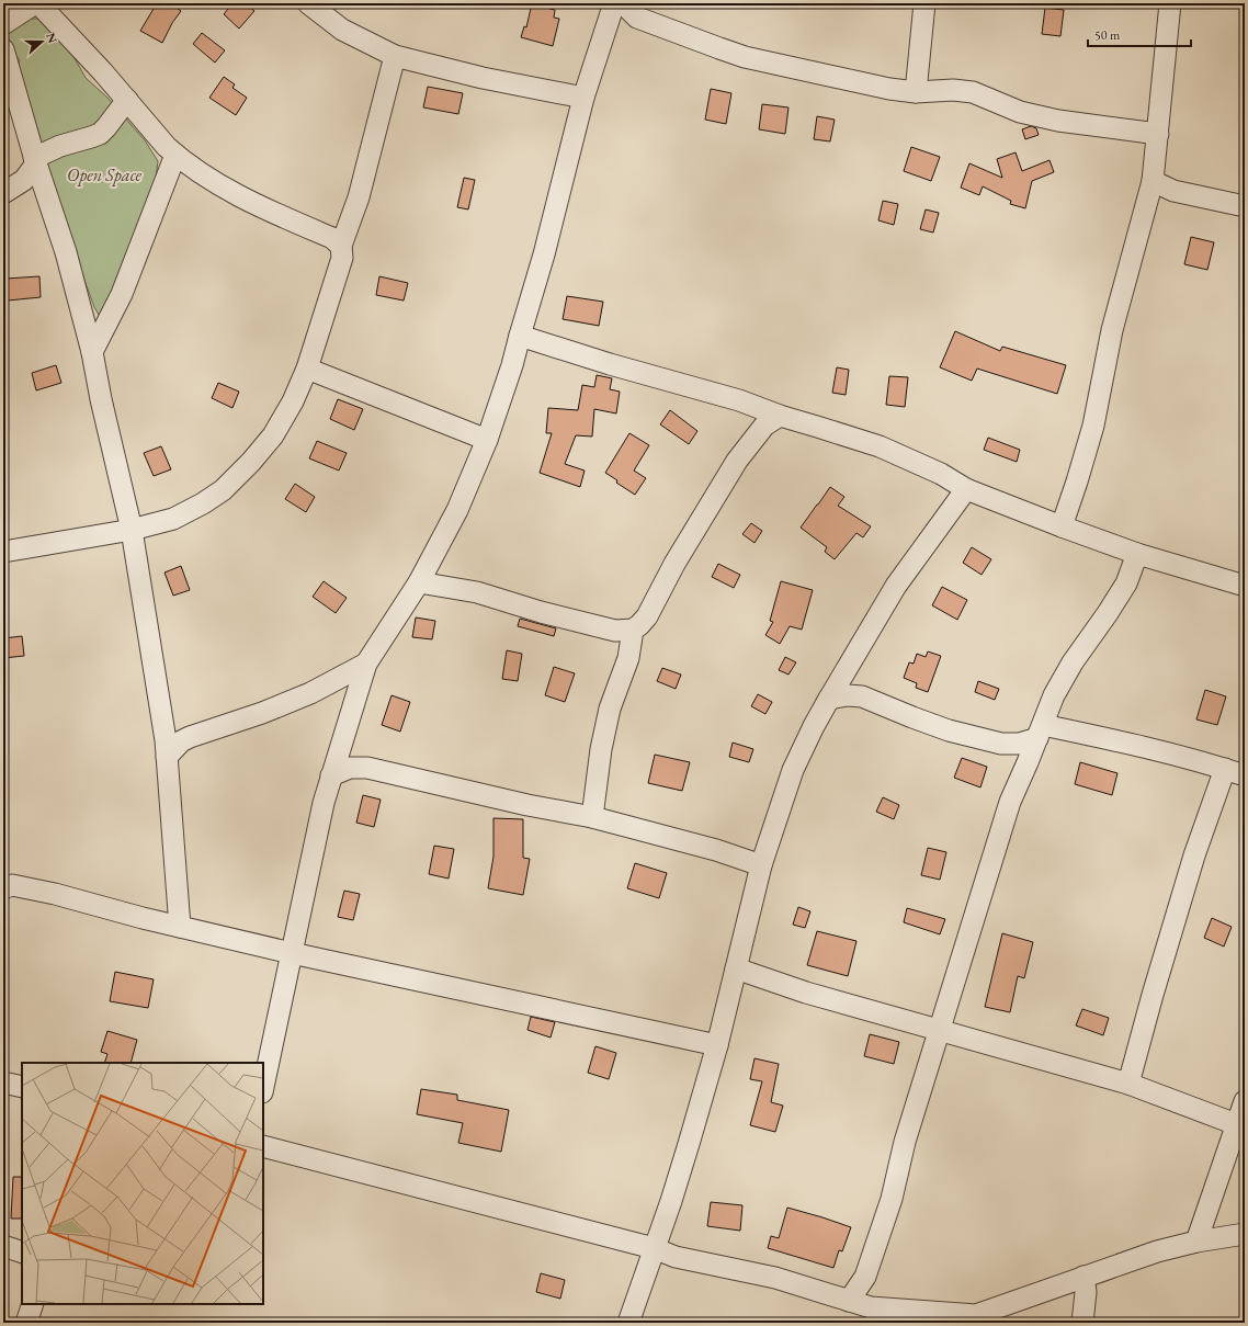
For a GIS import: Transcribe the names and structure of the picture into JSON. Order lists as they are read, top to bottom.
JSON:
{
  "parks": ["Open Space"],
  "scale_bar": "50 m",
  "north": "right"
}
